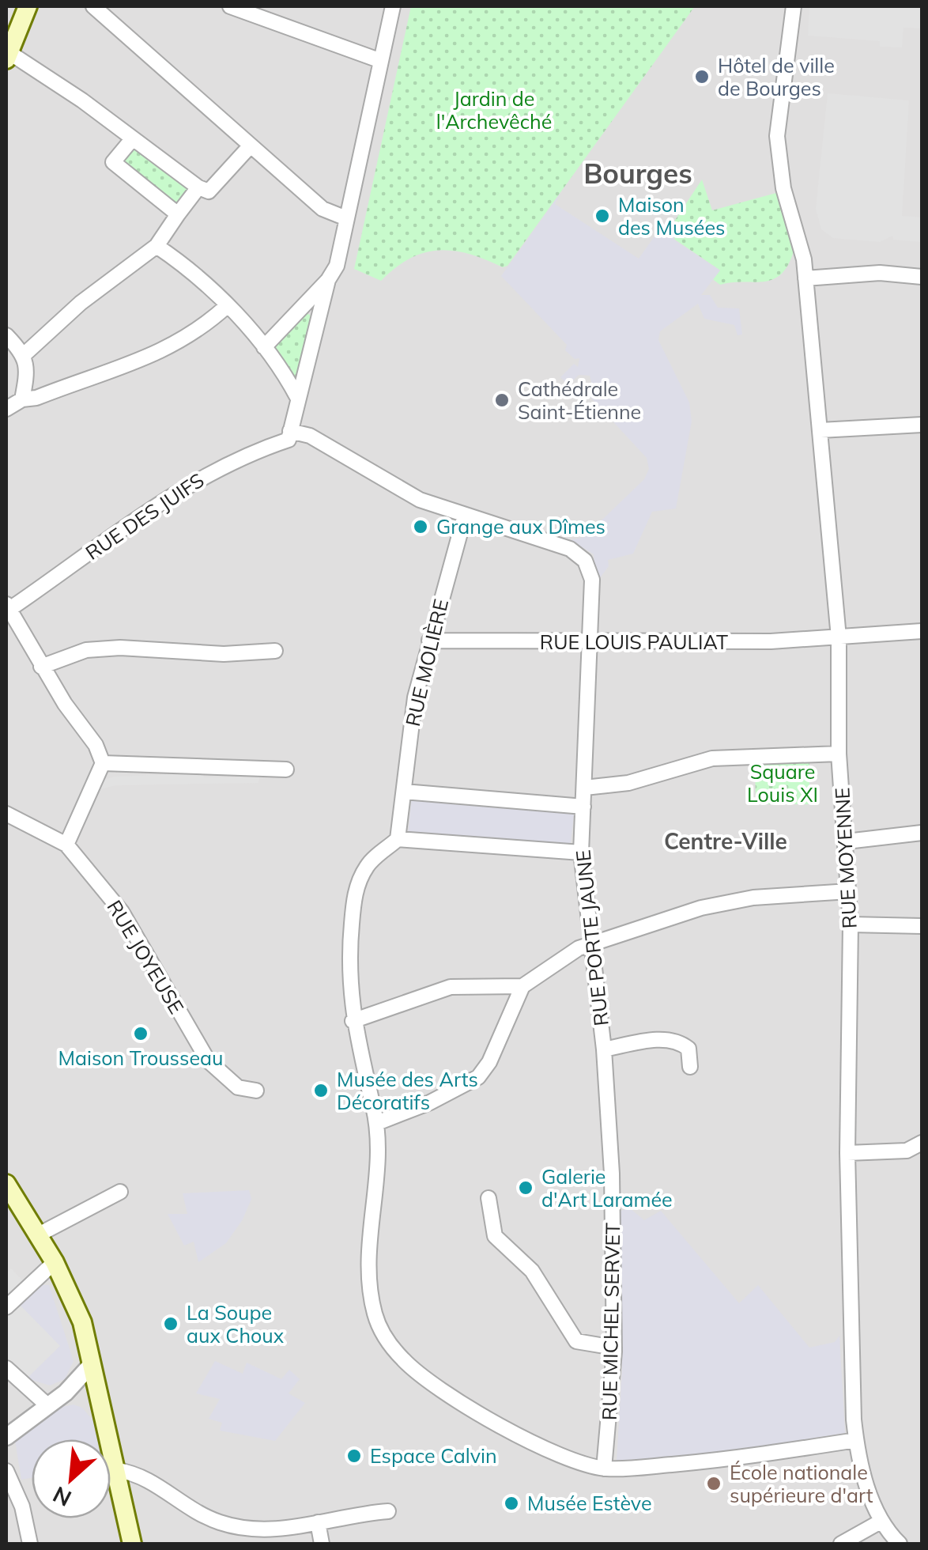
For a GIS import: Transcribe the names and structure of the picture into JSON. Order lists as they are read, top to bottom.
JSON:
{
  "streets": {
    "street": [
      "RUE DES JUIFS",
      "RUE LOUIS PAULIAT",
      "RUE MOLIÈRE",
      "RUE MOYENNE",
      "RUE PORTE JAUNE",
      "RUE JOYEUSE",
      "RUE MICHEL SERVET"
    ]
  },
  "crossings": [
    ["RUE LOUIS PAULIAT", "RUE MOLIÈRE"],
    ["RUE LOUIS PAULIAT", "RUE MOYENNE"],
    ["RUE LOUIS PAULIAT", "RUE PORTE JAUNE"],
    ["RUE MOLIÈRE", "RUE PORTE JAUNE"],
    ["RUE PORTE JAUNE", "RUE MICHEL SERVET"]
  ],
  "districts": ["Bourges", "Centre-Ville"],
  "parks": ["Jardin de l'Archevêché", "Square Louis XI"],
  "places": [
    "Hôtel de ville de Bourges",
    "Maison des Musées",
    "Cathédrale Saint-Étienne",
    "Grange aux Dîmes",
    "Maison Trousseau",
    "Musée des Arts Décoratifs",
    "Galerie d'Art Laramée",
    "La Soupe aux Choux",
    "Espace Calvin",
    "École nationale supérieure d'art",
    "Musée Estève"
  ],
  "north": "bottom left"
}
